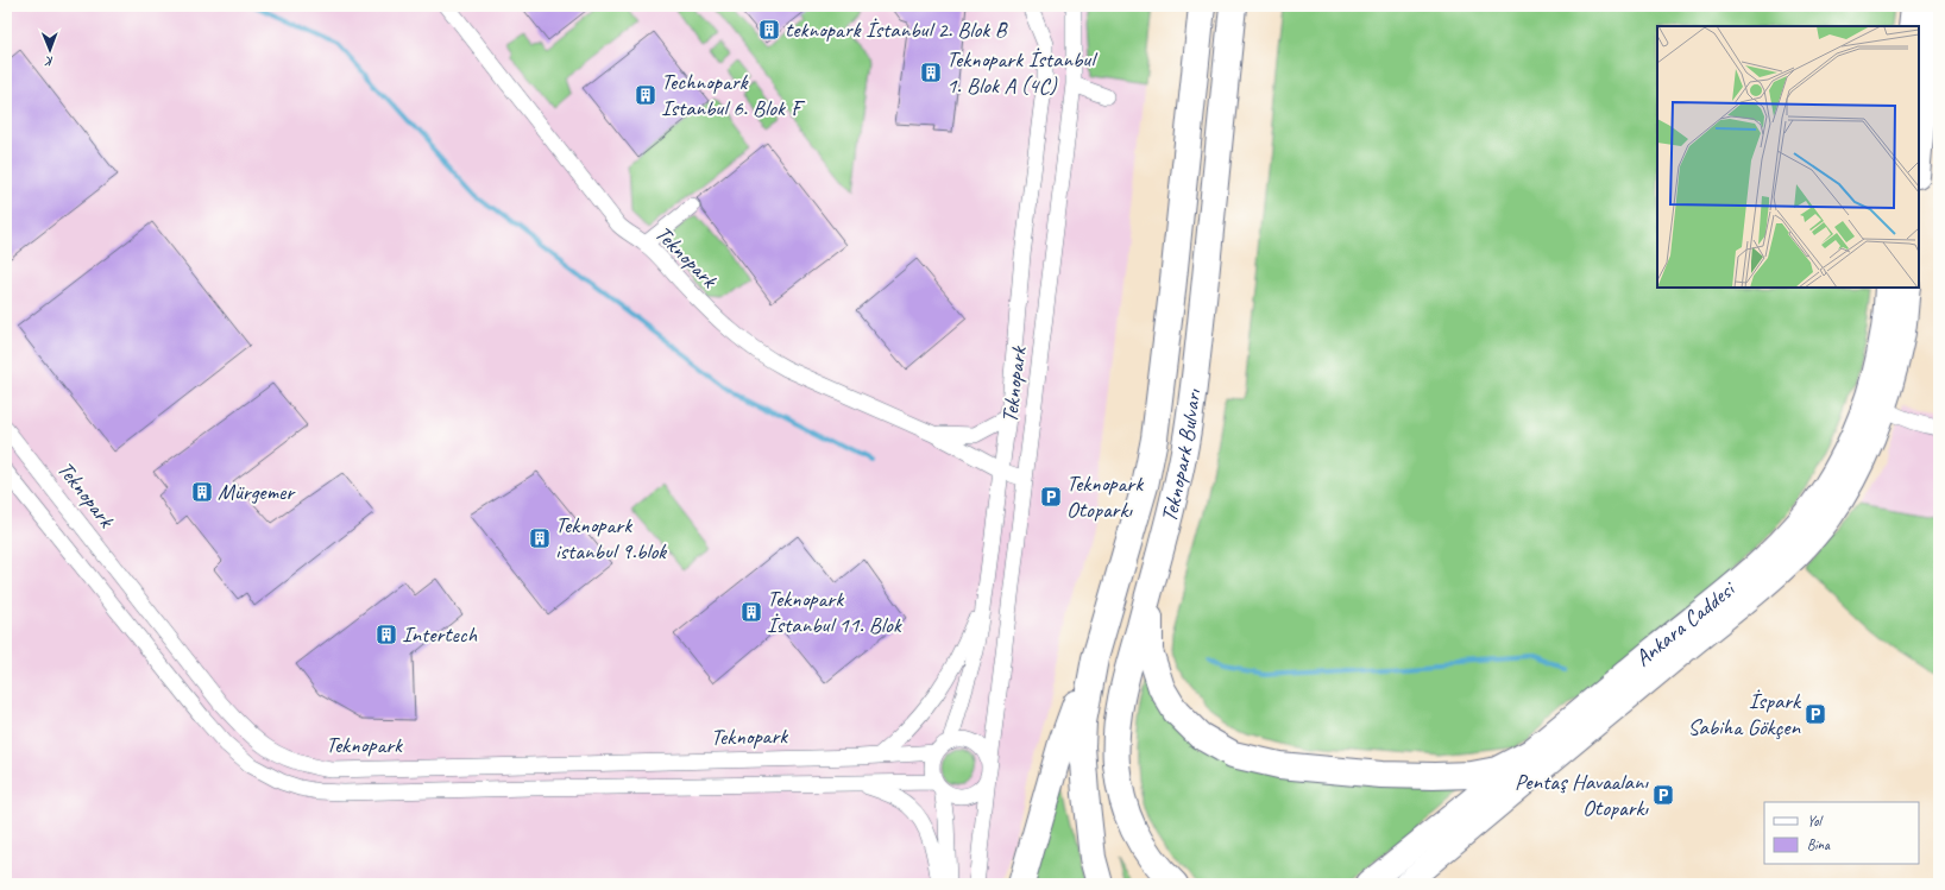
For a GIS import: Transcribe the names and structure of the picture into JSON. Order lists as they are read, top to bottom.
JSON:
{
  "streets": {
    "highway": ["Teknopark Bulvarı"],
    "main road": ["Ankara Caddesi"],
    "street": ["Teknopark"]
  },
  "places": {
    "building": [
      "teknopark İstanbul 2. Blok B",
      "Teknopark İstanbul 1. Blok A (4C)",
      "Technopark Istanbul 6. Blok F",
      "Mürgemer",
      "Teknopark istanbul 9.blok",
      "Teknopark İstanbul 11. Blok",
      "Intertech"
    ],
    "parking": ["Teknopark Otoparkı", "İspark Sabiha Gökçen", "Pentaş Havaalanı Otoparkı"]
  },
  "legend": ["Yol", "Bina"],
  "north": "bottom"
}
